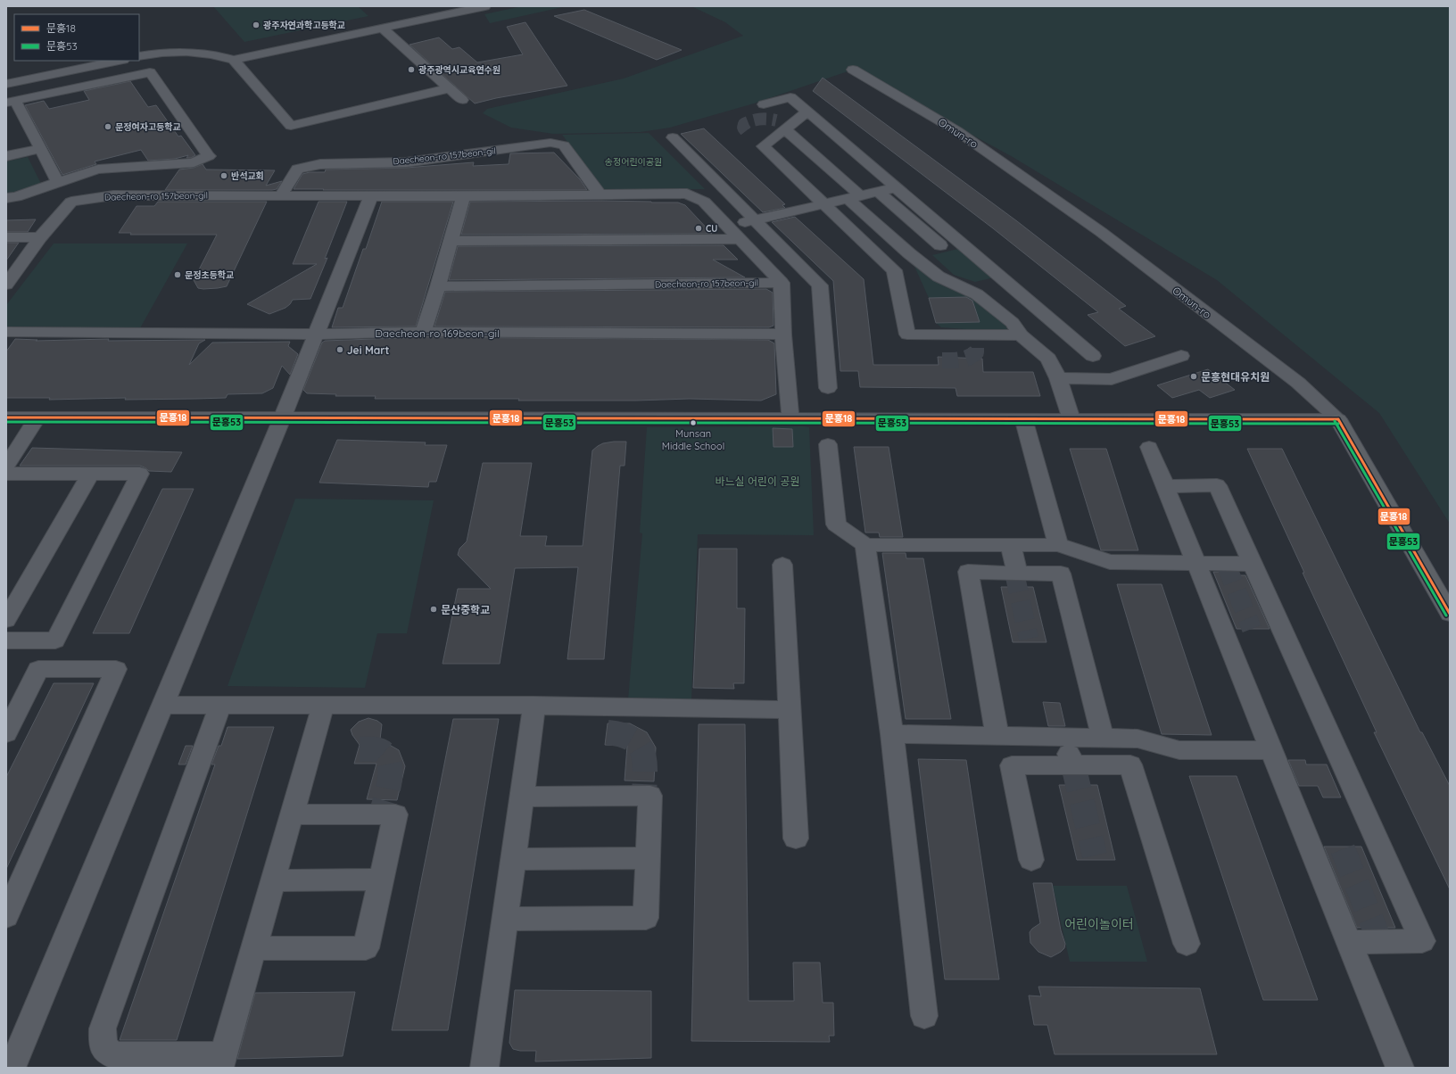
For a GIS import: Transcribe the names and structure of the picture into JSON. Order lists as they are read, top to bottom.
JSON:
{
  "streets": {
    "main road": ["Omun-ro"],
    "street": ["Daecheon-ro 157beon-gil", "Daecheon-ro 169beon-gil"]
  },
  "parks": ["송정어린이공원", "바느실 어린이 공원", "어린이놀이터"],
  "places": [
    "광주자연과학고등학교",
    "광주광역시교육연수원",
    "문정여자고등학교",
    "반석교회",
    "CU",
    "문정초등학교",
    "Jei Mart",
    "문흥현대유치원",
    "Munsan Middle School",
    "문산중학교"
  ],
  "lines": ["transit line 문흥18", "transit line 문흥53"],
  "legend": ["문흥18", "문흥53"]
}
